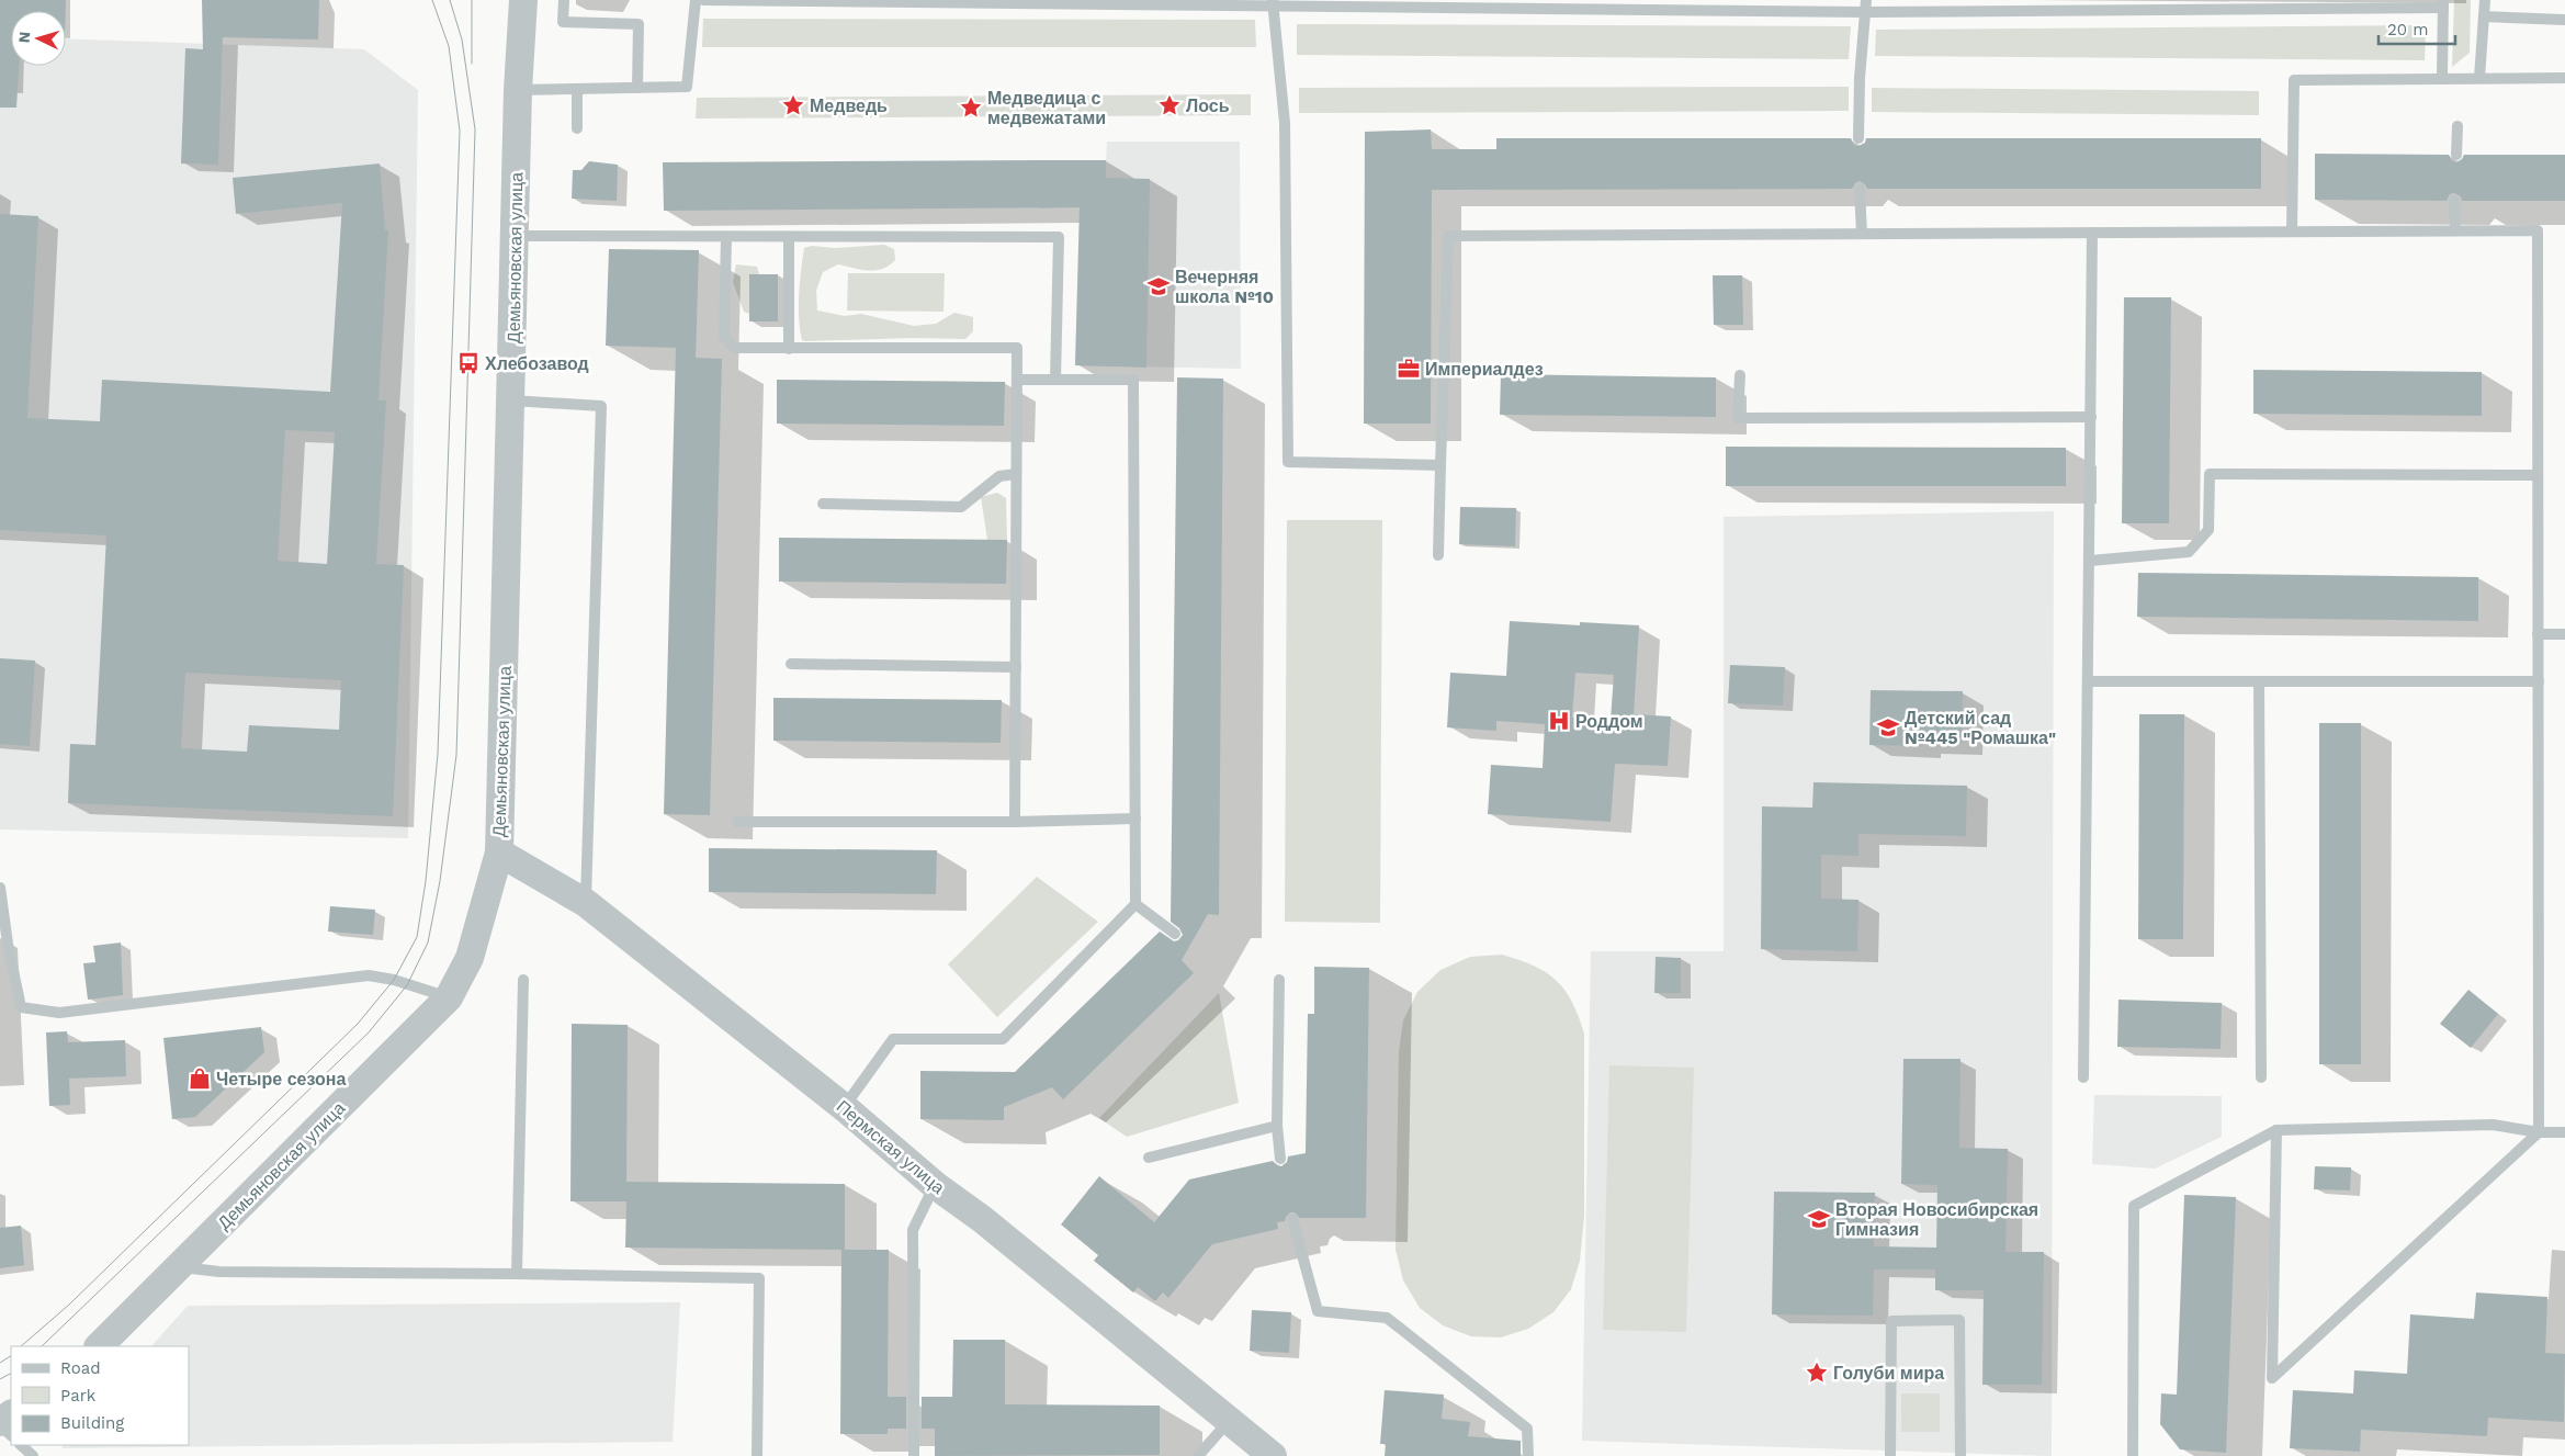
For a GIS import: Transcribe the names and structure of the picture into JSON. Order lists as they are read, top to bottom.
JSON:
{
  "streets": {
    "street": ["Демьяновская улица", "Пермская улица"]
  },
  "crossings": [
    ["Демьяновская улица", "Пермская улица"]
  ],
  "places": {
    "place": [
      "Медведь",
      "Лось",
      "Медведица с медвежатами",
      "Голуби мира"
    ],
    "school or university": ["Вечерняя школа №10", "Детский сад №445 \"Ромашка\"", "Вторая Новосибирская Гимназия"],
    "bus stop": ["Хлебозавод"],
    "office": ["Империалдез"],
    "hospital": ["Роддом"],
    "shop": ["Четыре сезона"]
  },
  "legend": ["Road", "Park", "Building"],
  "scale_bar": "20 m",
  "north": "left"
}
